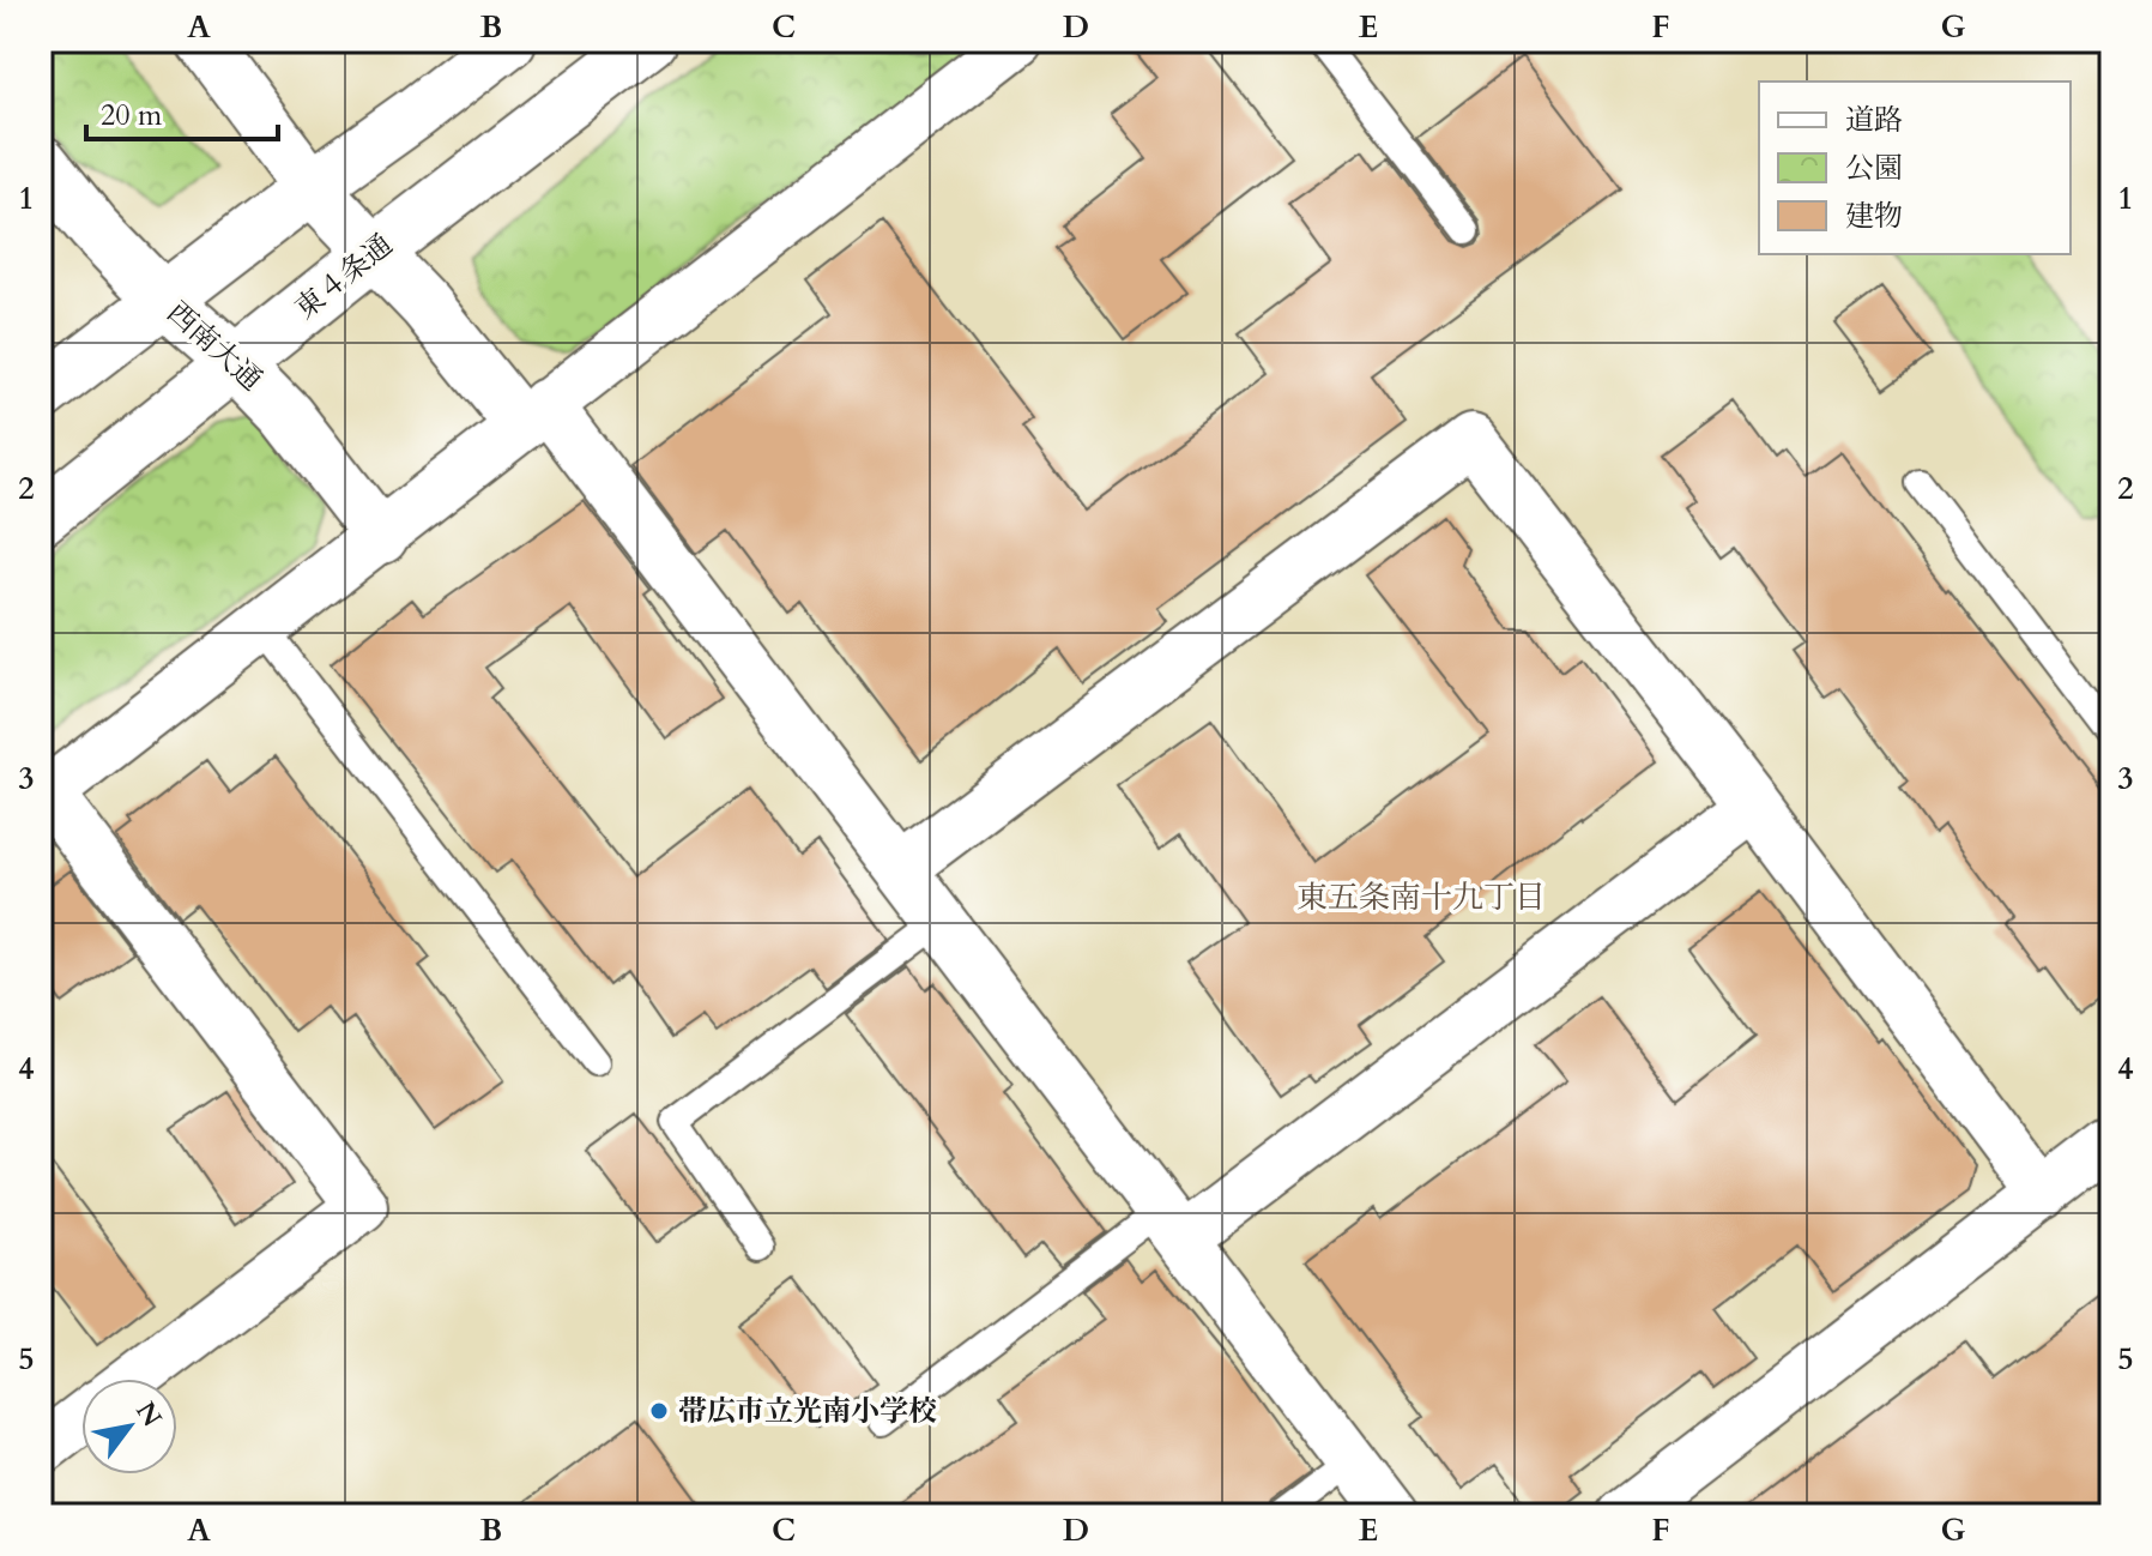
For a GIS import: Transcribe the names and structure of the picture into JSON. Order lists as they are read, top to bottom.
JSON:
{
  "streets": {
    "street": ["東４条通", "西南大通"]
  },
  "crossings": [
    ["東４条通", "西南大通"]
  ],
  "districts": ["東五条南十九丁目"],
  "places": ["帯広市立光南小学校"],
  "legend": ["道路", "公園", "建物"],
  "scale_bar": "20 m",
  "north": "top right",
  "grid": {
    "columns": [
      "A",
      "B",
      "C",
      "D",
      "E",
      "F",
      "G"
    ],
    "rows": [
      "1",
      "2",
      "3",
      "4",
      "5"
    ]
  }
}
